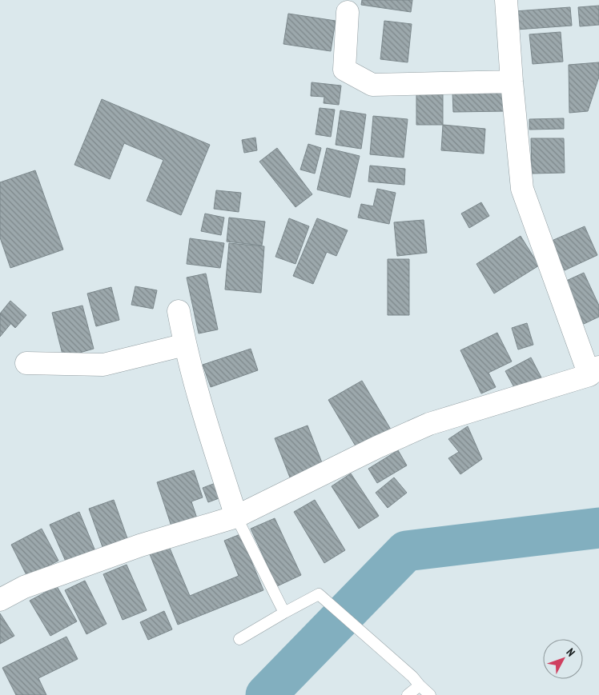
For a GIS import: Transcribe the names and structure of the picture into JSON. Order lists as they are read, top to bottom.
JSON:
{
  "north": "top right"
}
